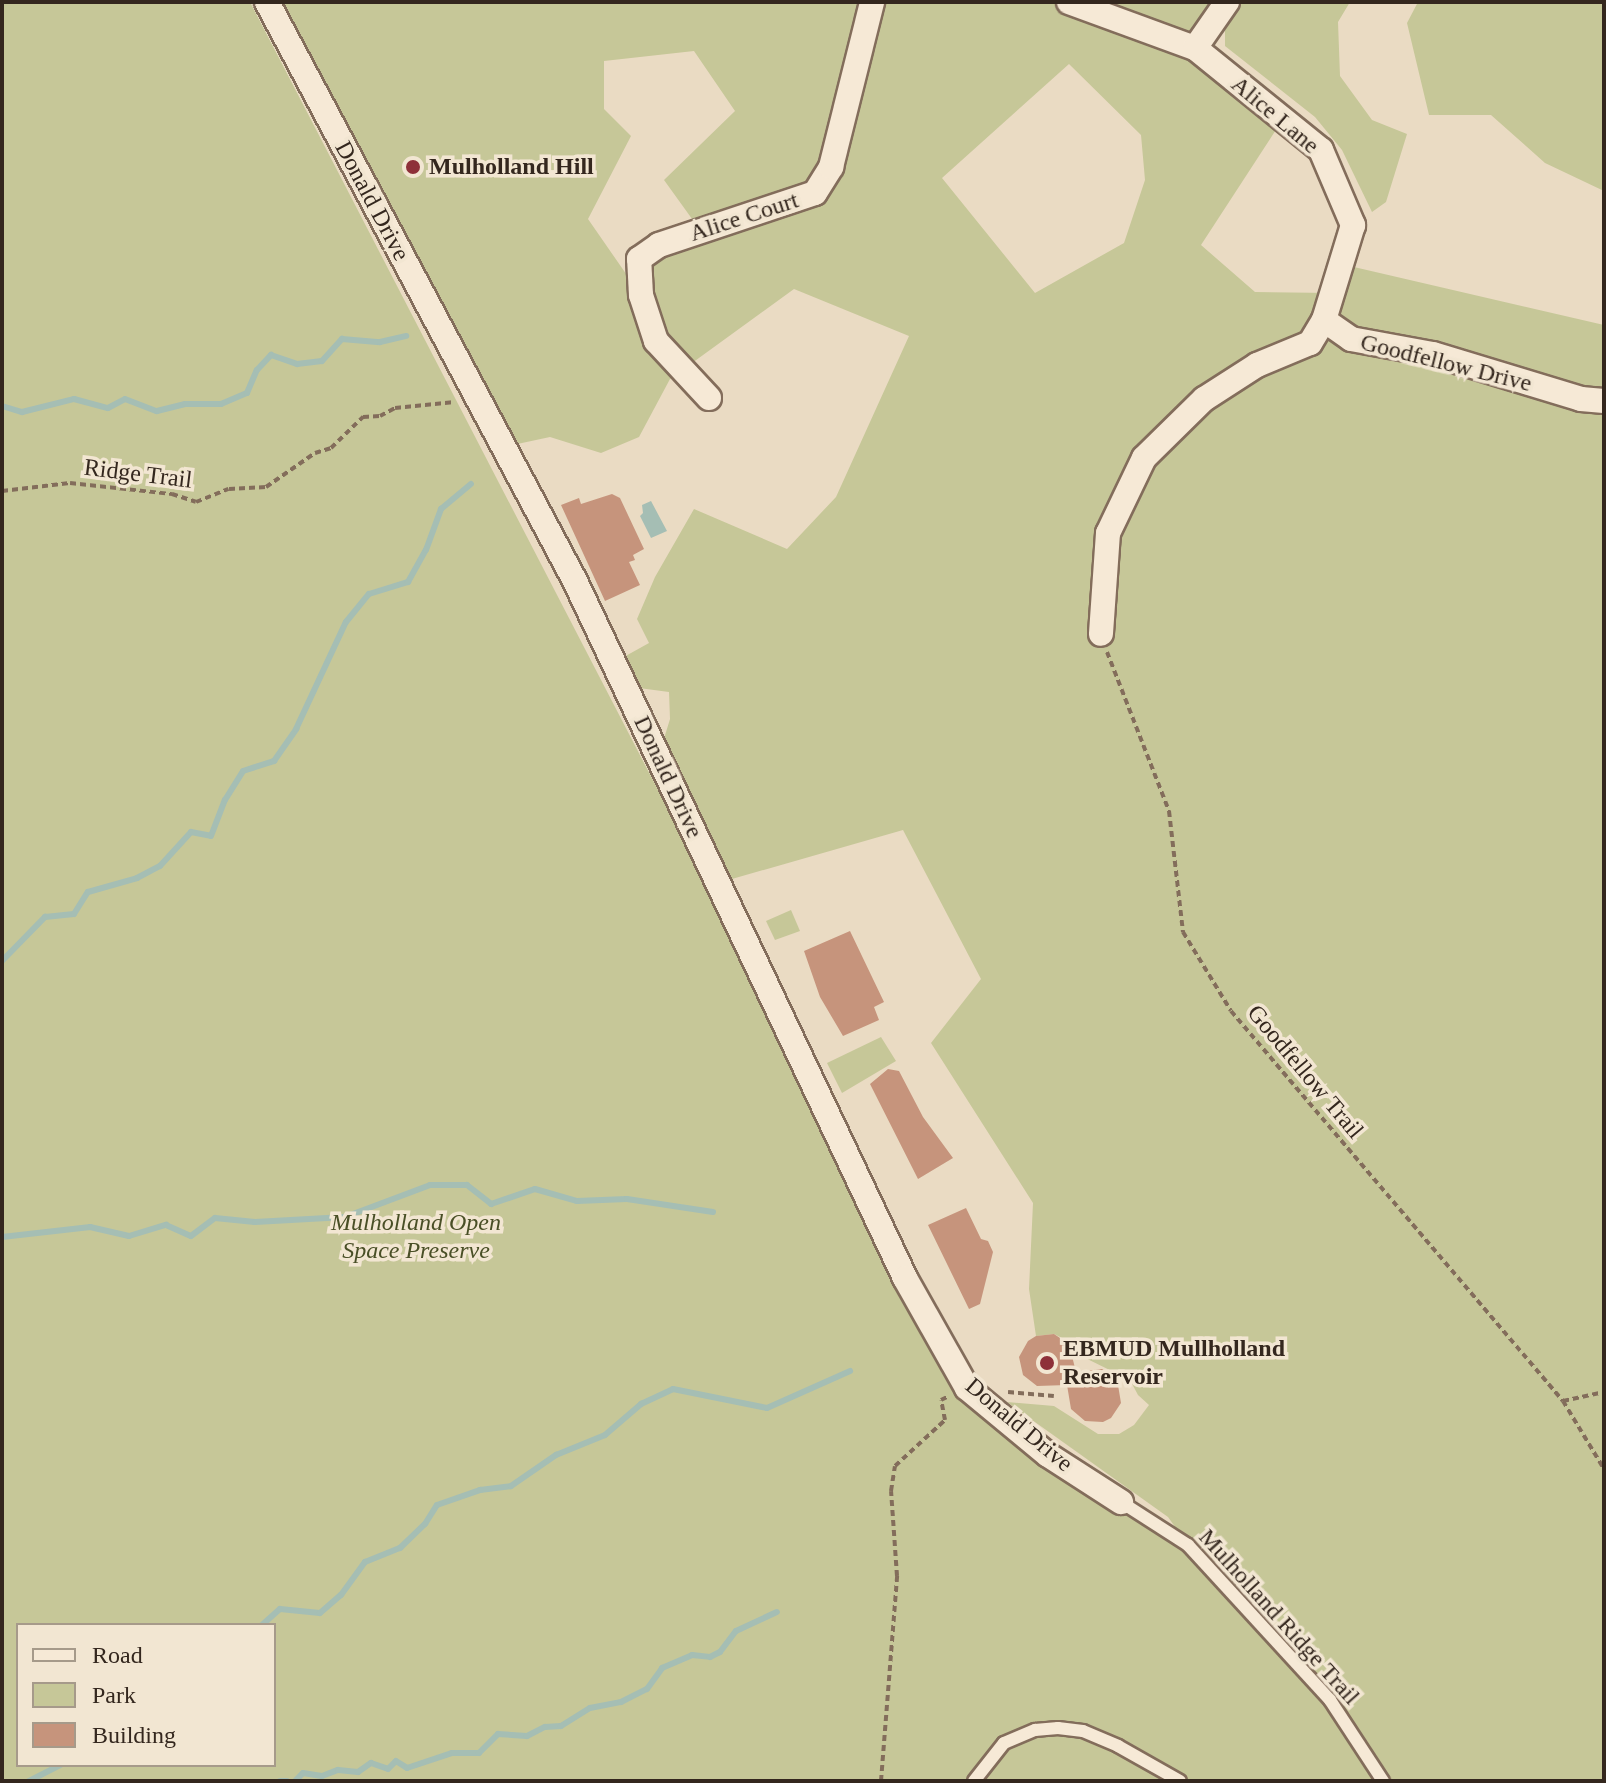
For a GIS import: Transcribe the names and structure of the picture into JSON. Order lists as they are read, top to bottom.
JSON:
{
  "streets": {
    "street": [
      "Alice Lane",
      "Donald Drive",
      "Alice Court",
      "Goodfellow Drive"
    ],
    "lane": ["Mulholland Ridge Trail"],
    "path": ["Ridge Trail", "Goodfellow Trail"]
  },
  "crossings": [
    ["Alice Lane", "Goodfellow Drive"],
    ["Donald Drive", "Ridge Trail"],
    ["Donald Drive", "Mulholland Ridge Trail"]
  ],
  "parks": ["Mulholland Open Space Preserve"],
  "places": ["Mulholland Hill", "EBMUD Mullholland Reservoir"],
  "legend": ["Road", "Park", "Building"]
}
